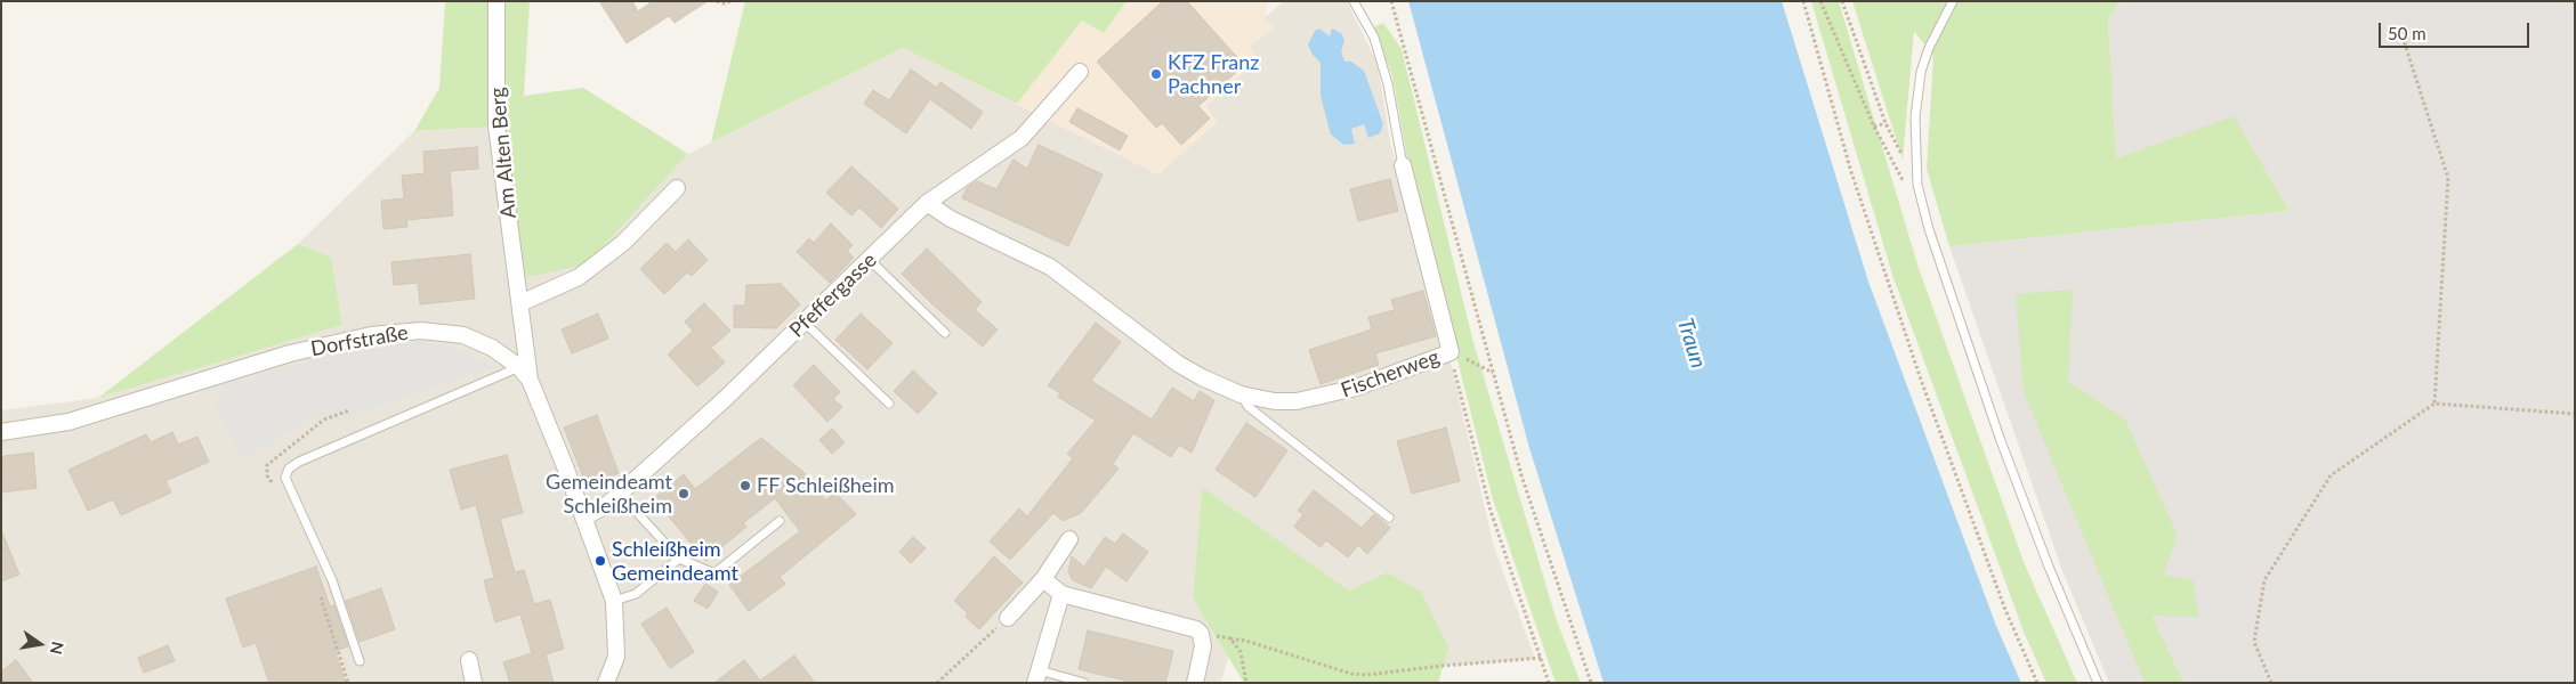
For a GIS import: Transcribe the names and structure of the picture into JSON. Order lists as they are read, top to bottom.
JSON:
{
  "streets": {
    "street": [
      "Am Alten Berg",
      "Pfeffergasse",
      "Dorfstraße",
      "Fischerweg"
    ]
  },
  "crossings": [
    ["Am Alten Berg", "Dorfstraße"],
    ["Pfeffergasse", "Dorfstraße"],
    ["Pfeffergasse", "Fischerweg"]
  ],
  "water": ["Traun"],
  "places": [
    "KFZ Franz Pachner",
    "FF Schleißheim",
    "Gemeindeamt Schleißheim",
    "Schleißheim Gemeindeamt"
  ],
  "scale_bar": "50 m",
  "north": "right"
}
